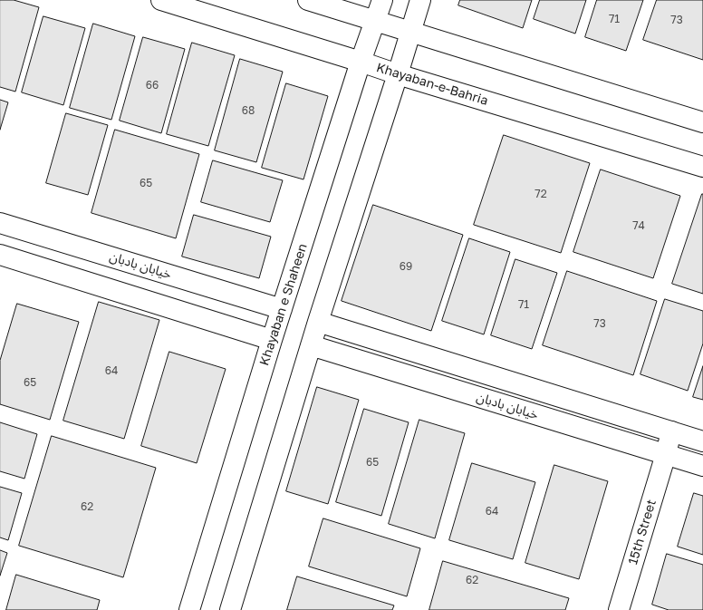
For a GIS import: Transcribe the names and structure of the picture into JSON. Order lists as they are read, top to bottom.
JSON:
{
  "streets": {
    "main road": [
      "Khayaban-e-Bahria",
      "خیابان بادبان",
      "Khayaban e Shaheen",
      "15th Street"
    ]
  },
  "crossings": [
    ["Khayaban-e-Bahria", "Khayaban e Shaheen"],
    ["خیابان بادبان", "Khayaban e Shaheen"],
    ["خیابان بادبان", "15th Street"]
  ],
  "house_numbers": [
    "71",
    "73",
    "66",
    "68",
    "65",
    "72",
    "74",
    "69",
    "71",
    "73",
    "64",
    "65",
    "65",
    "62",
    "64",
    "62"
  ]
}
